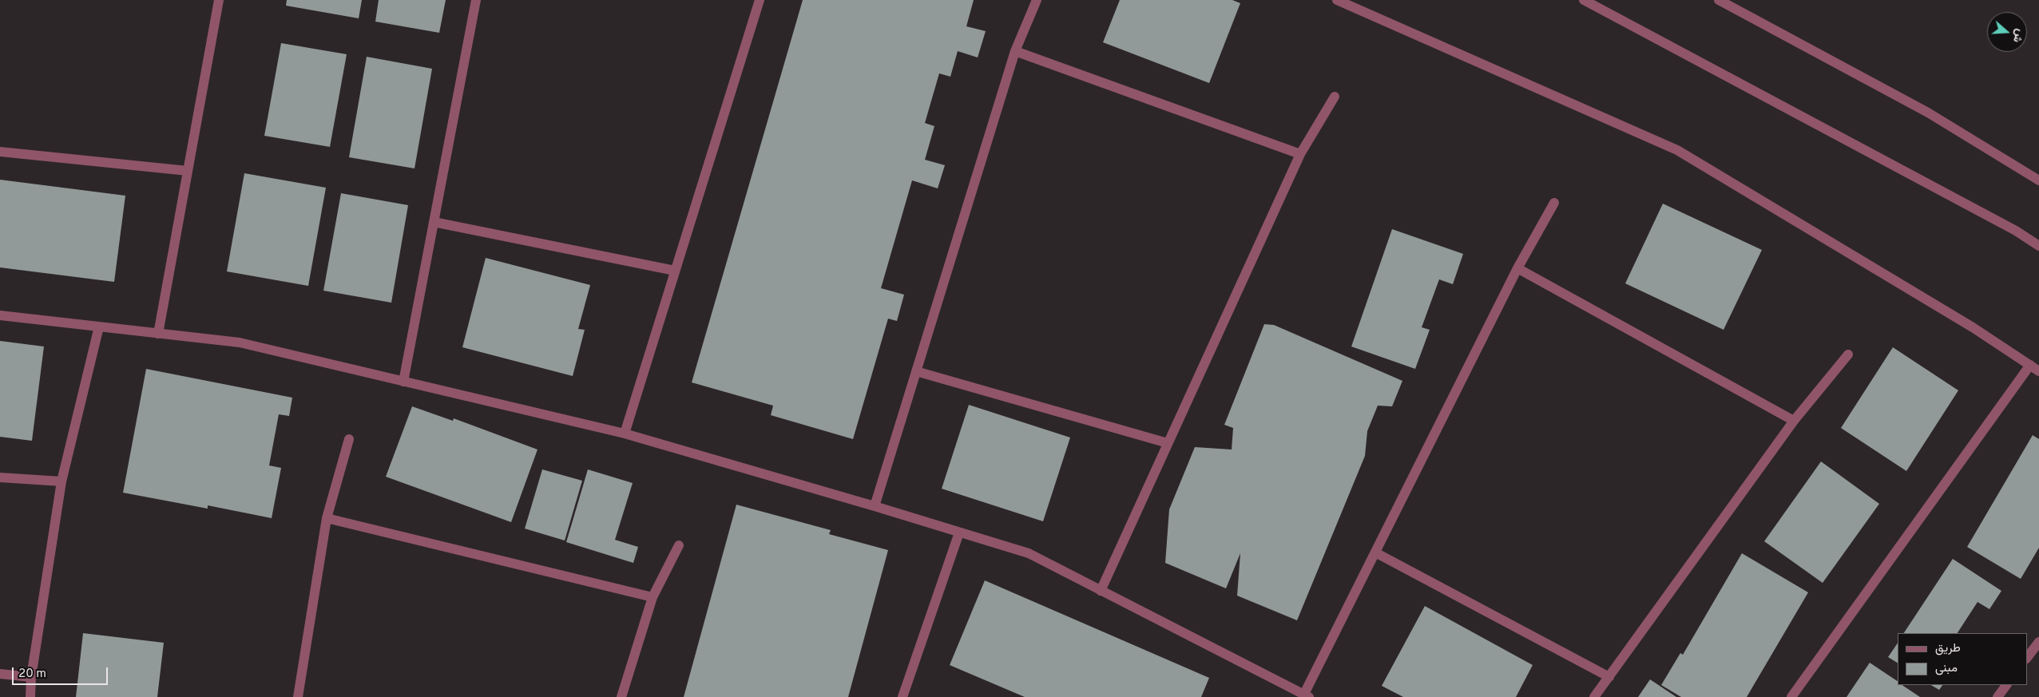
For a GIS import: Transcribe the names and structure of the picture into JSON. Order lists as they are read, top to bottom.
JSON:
{
  "legend": ["طريق", "مبنى"],
  "scale_bar": "20 m",
  "north": "right"
}
